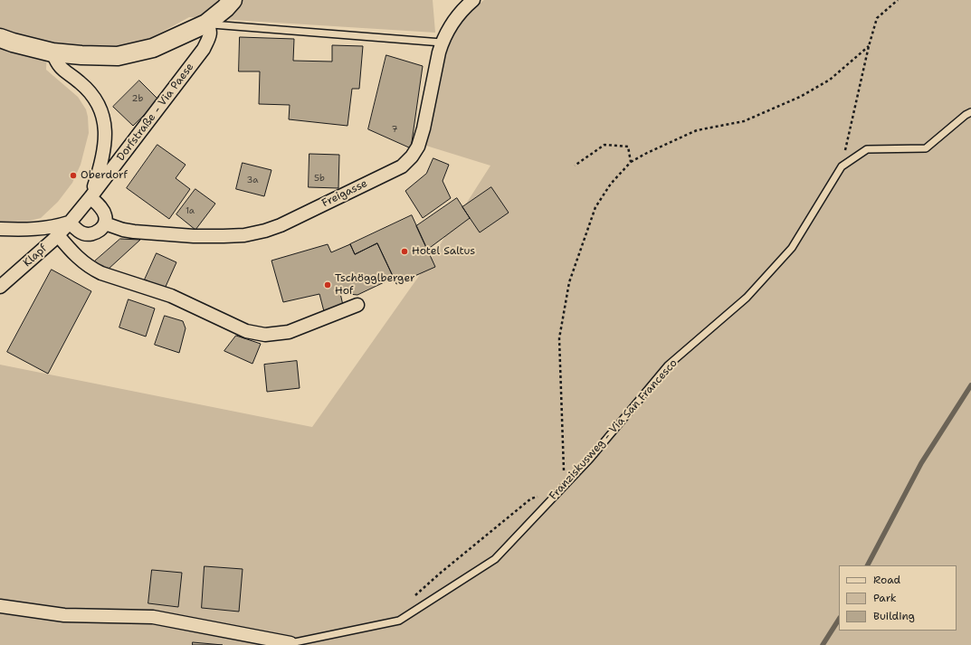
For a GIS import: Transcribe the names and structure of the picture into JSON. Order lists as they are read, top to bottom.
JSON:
{
  "streets": {
    "street": [
      "Dorfstraße - Via Paese",
      "Freigasse",
      "Klapf",
      "Franziskusweg - Via San Francesco"
    ]
  },
  "crossings": [
    ["Dorfstraße - Via Paese", "Klapf"]
  ],
  "places": ["Oberdorf", "Hotel Saltus", "Tschögglberger Hof"],
  "house_numbers": [
    "2b",
    "7",
    "5b",
    "3a",
    "1a"
  ],
  "legend": ["Road", "Park", "Building"]
}
